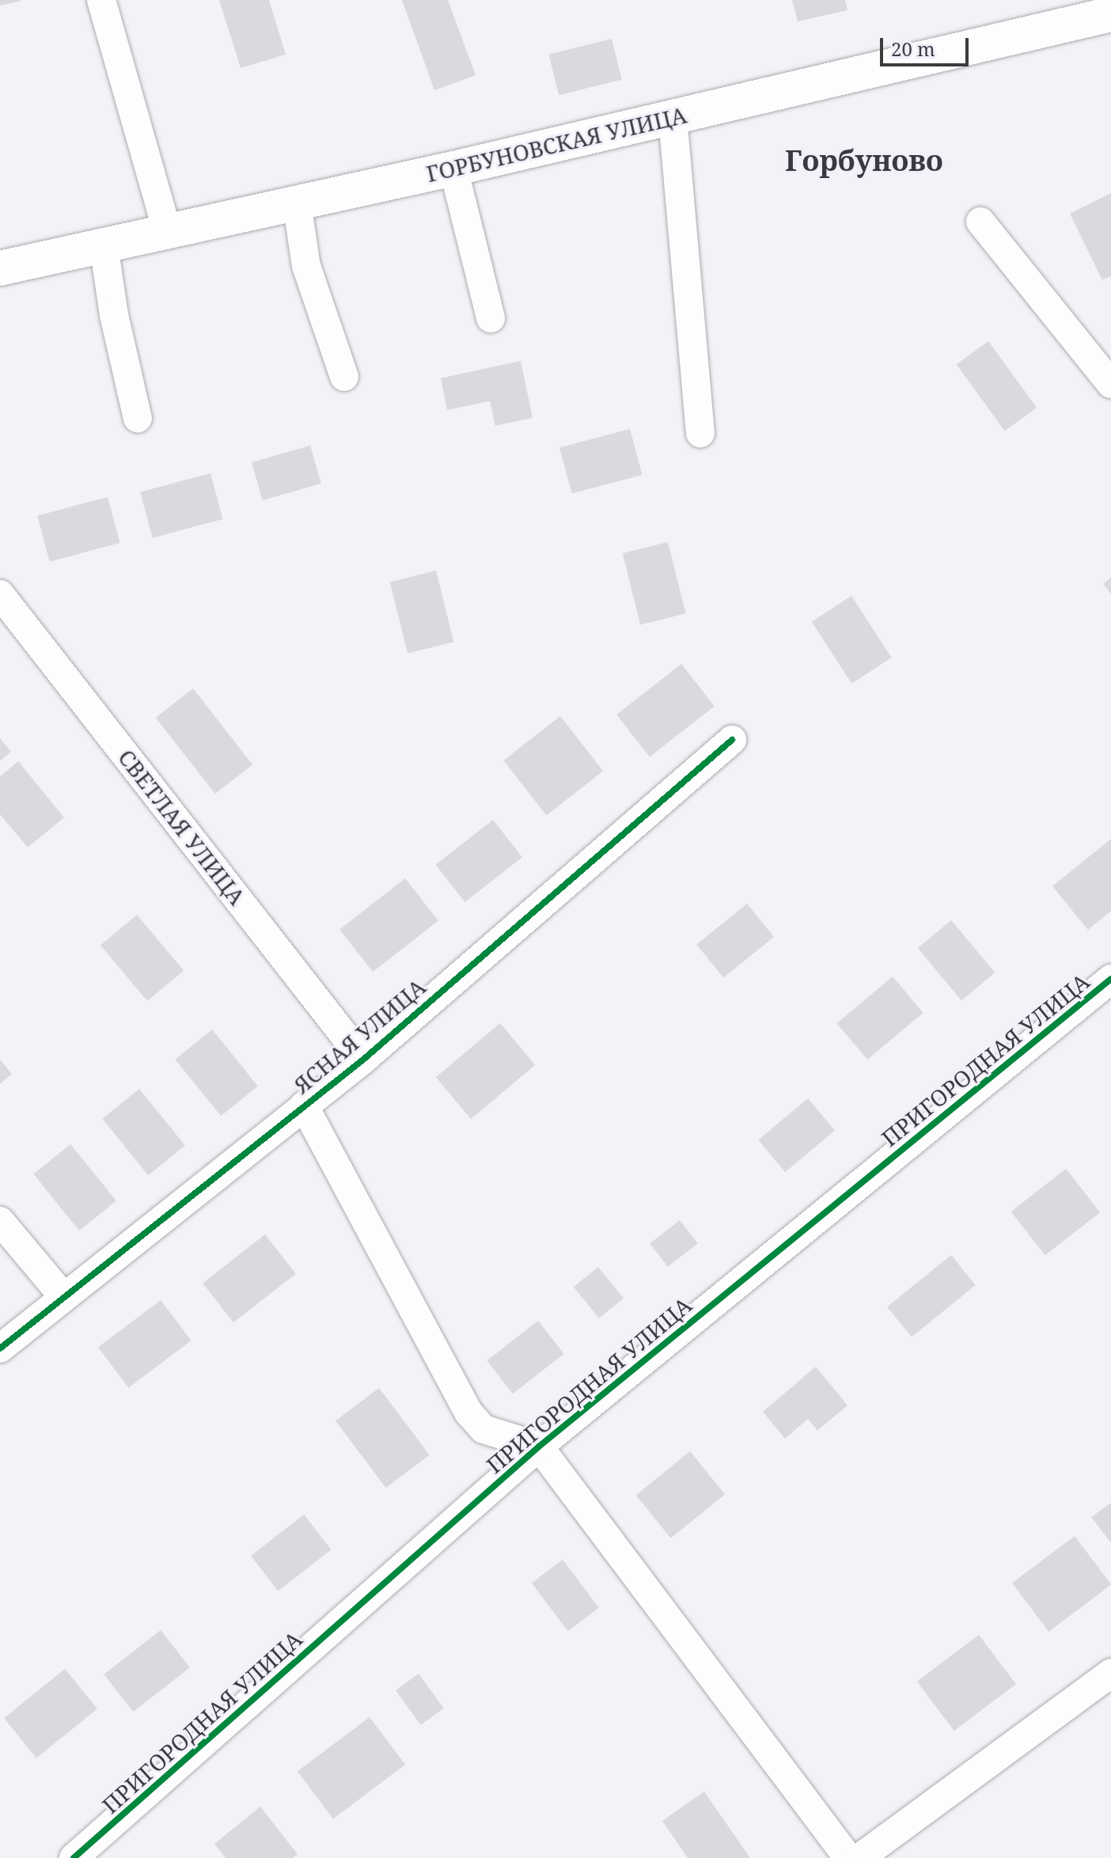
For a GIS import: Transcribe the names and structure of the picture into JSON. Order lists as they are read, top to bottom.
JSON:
{
  "streets": {
    "main road": ["ГОРБУНОВСКАЯ УЛИЦА"],
    "street": ["СВЕТЛАЯ УЛИЦА", "ЯСНАЯ УЛИЦА", "ПРИГОРОДНАЯ УЛИЦА"]
  },
  "crossings": [
    ["СВЕТЛАЯ УЛИЦА", "ЯСНАЯ УЛИЦА"]
  ],
  "districts": ["Горбуново"],
  "scale_bar": "20 m"
}
